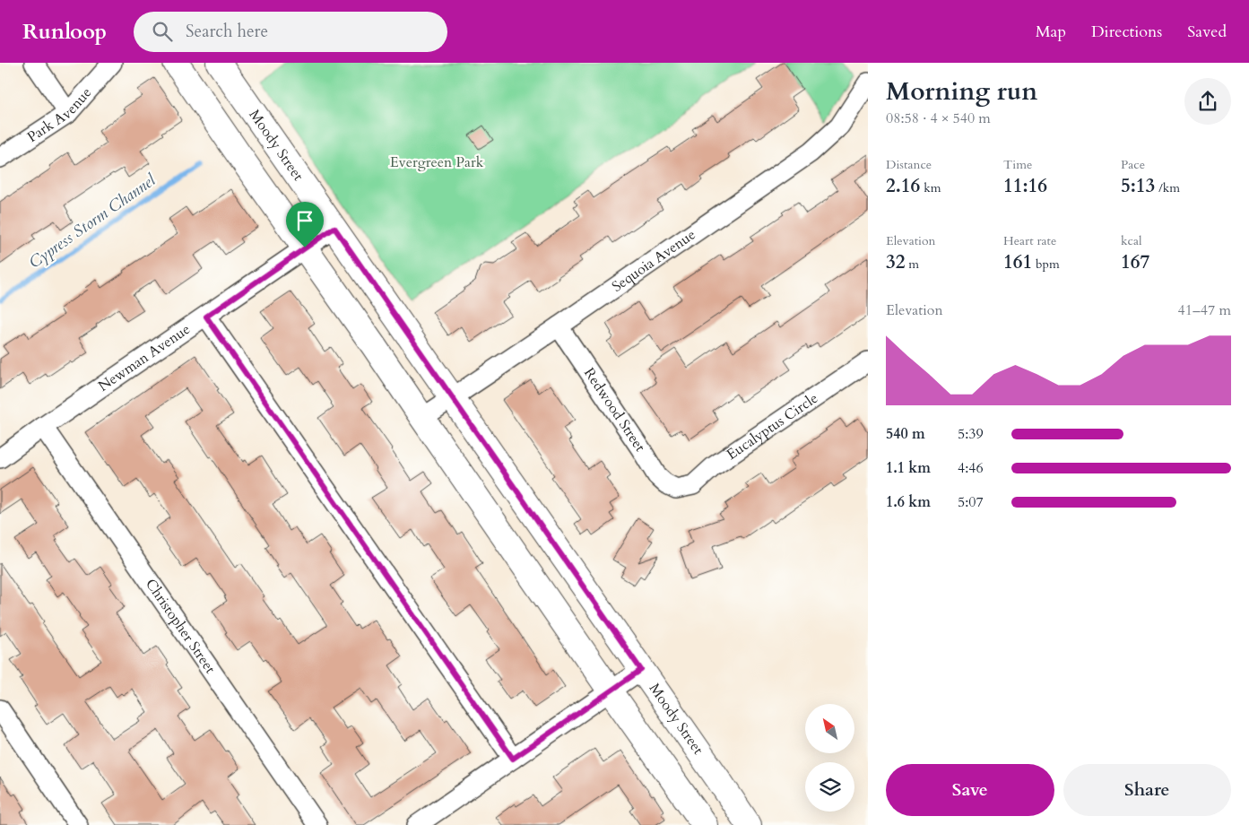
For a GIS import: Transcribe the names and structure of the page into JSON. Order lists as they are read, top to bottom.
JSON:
{
  "streets": {
    "main road": ["Moody Street"],
    "street": [
      "Park Avenue",
      "Sequoia Avenue",
      "Newman Avenue",
      "Redwood Street",
      "Eucalyptus Circle",
      "Christopher Street"
    ]
  },
  "crossings": [
    ["Moody Street", "Sequoia Avenue"],
    ["Moody Street", "Newman Avenue"],
    ["Sequoia Avenue", "Redwood Street"],
    ["Newman Avenue", "Christopher Street"],
    ["Redwood Street", "Eucalyptus Circle"]
  ],
  "water": ["Cypress Storm Channel"],
  "parks": ["Evergreen Park"],
  "north": "top left",
  "page": {
    "header": "Runloop",
    "search": "Search here",
    "nav": ["Map", "Directions", "Saved"],
    "heading": ["Morning run", "08:58 · 4 × 540 m"],
    "stats": [
      ["Distance", "2.16 km"],
      ["Time", "11:16"],
      ["Pace", "5:13 /km"],
      ["Elevation", "32 m"],
      ["Heart rate", "161 bpm"],
      ["kcal", "167"]
    ],
    "chart": ["Elevation", "41–47 m"],
    "list": [
      {
        "name": "540 m",
        "note": "5:39"
      },
      {
        "name": "1.1 km",
        "note": "4:46"
      },
      {
        "name": "1.6 km",
        "note": "5:07"
      }
    ],
    "buttons": ["Save", "Share"]
  }
}
